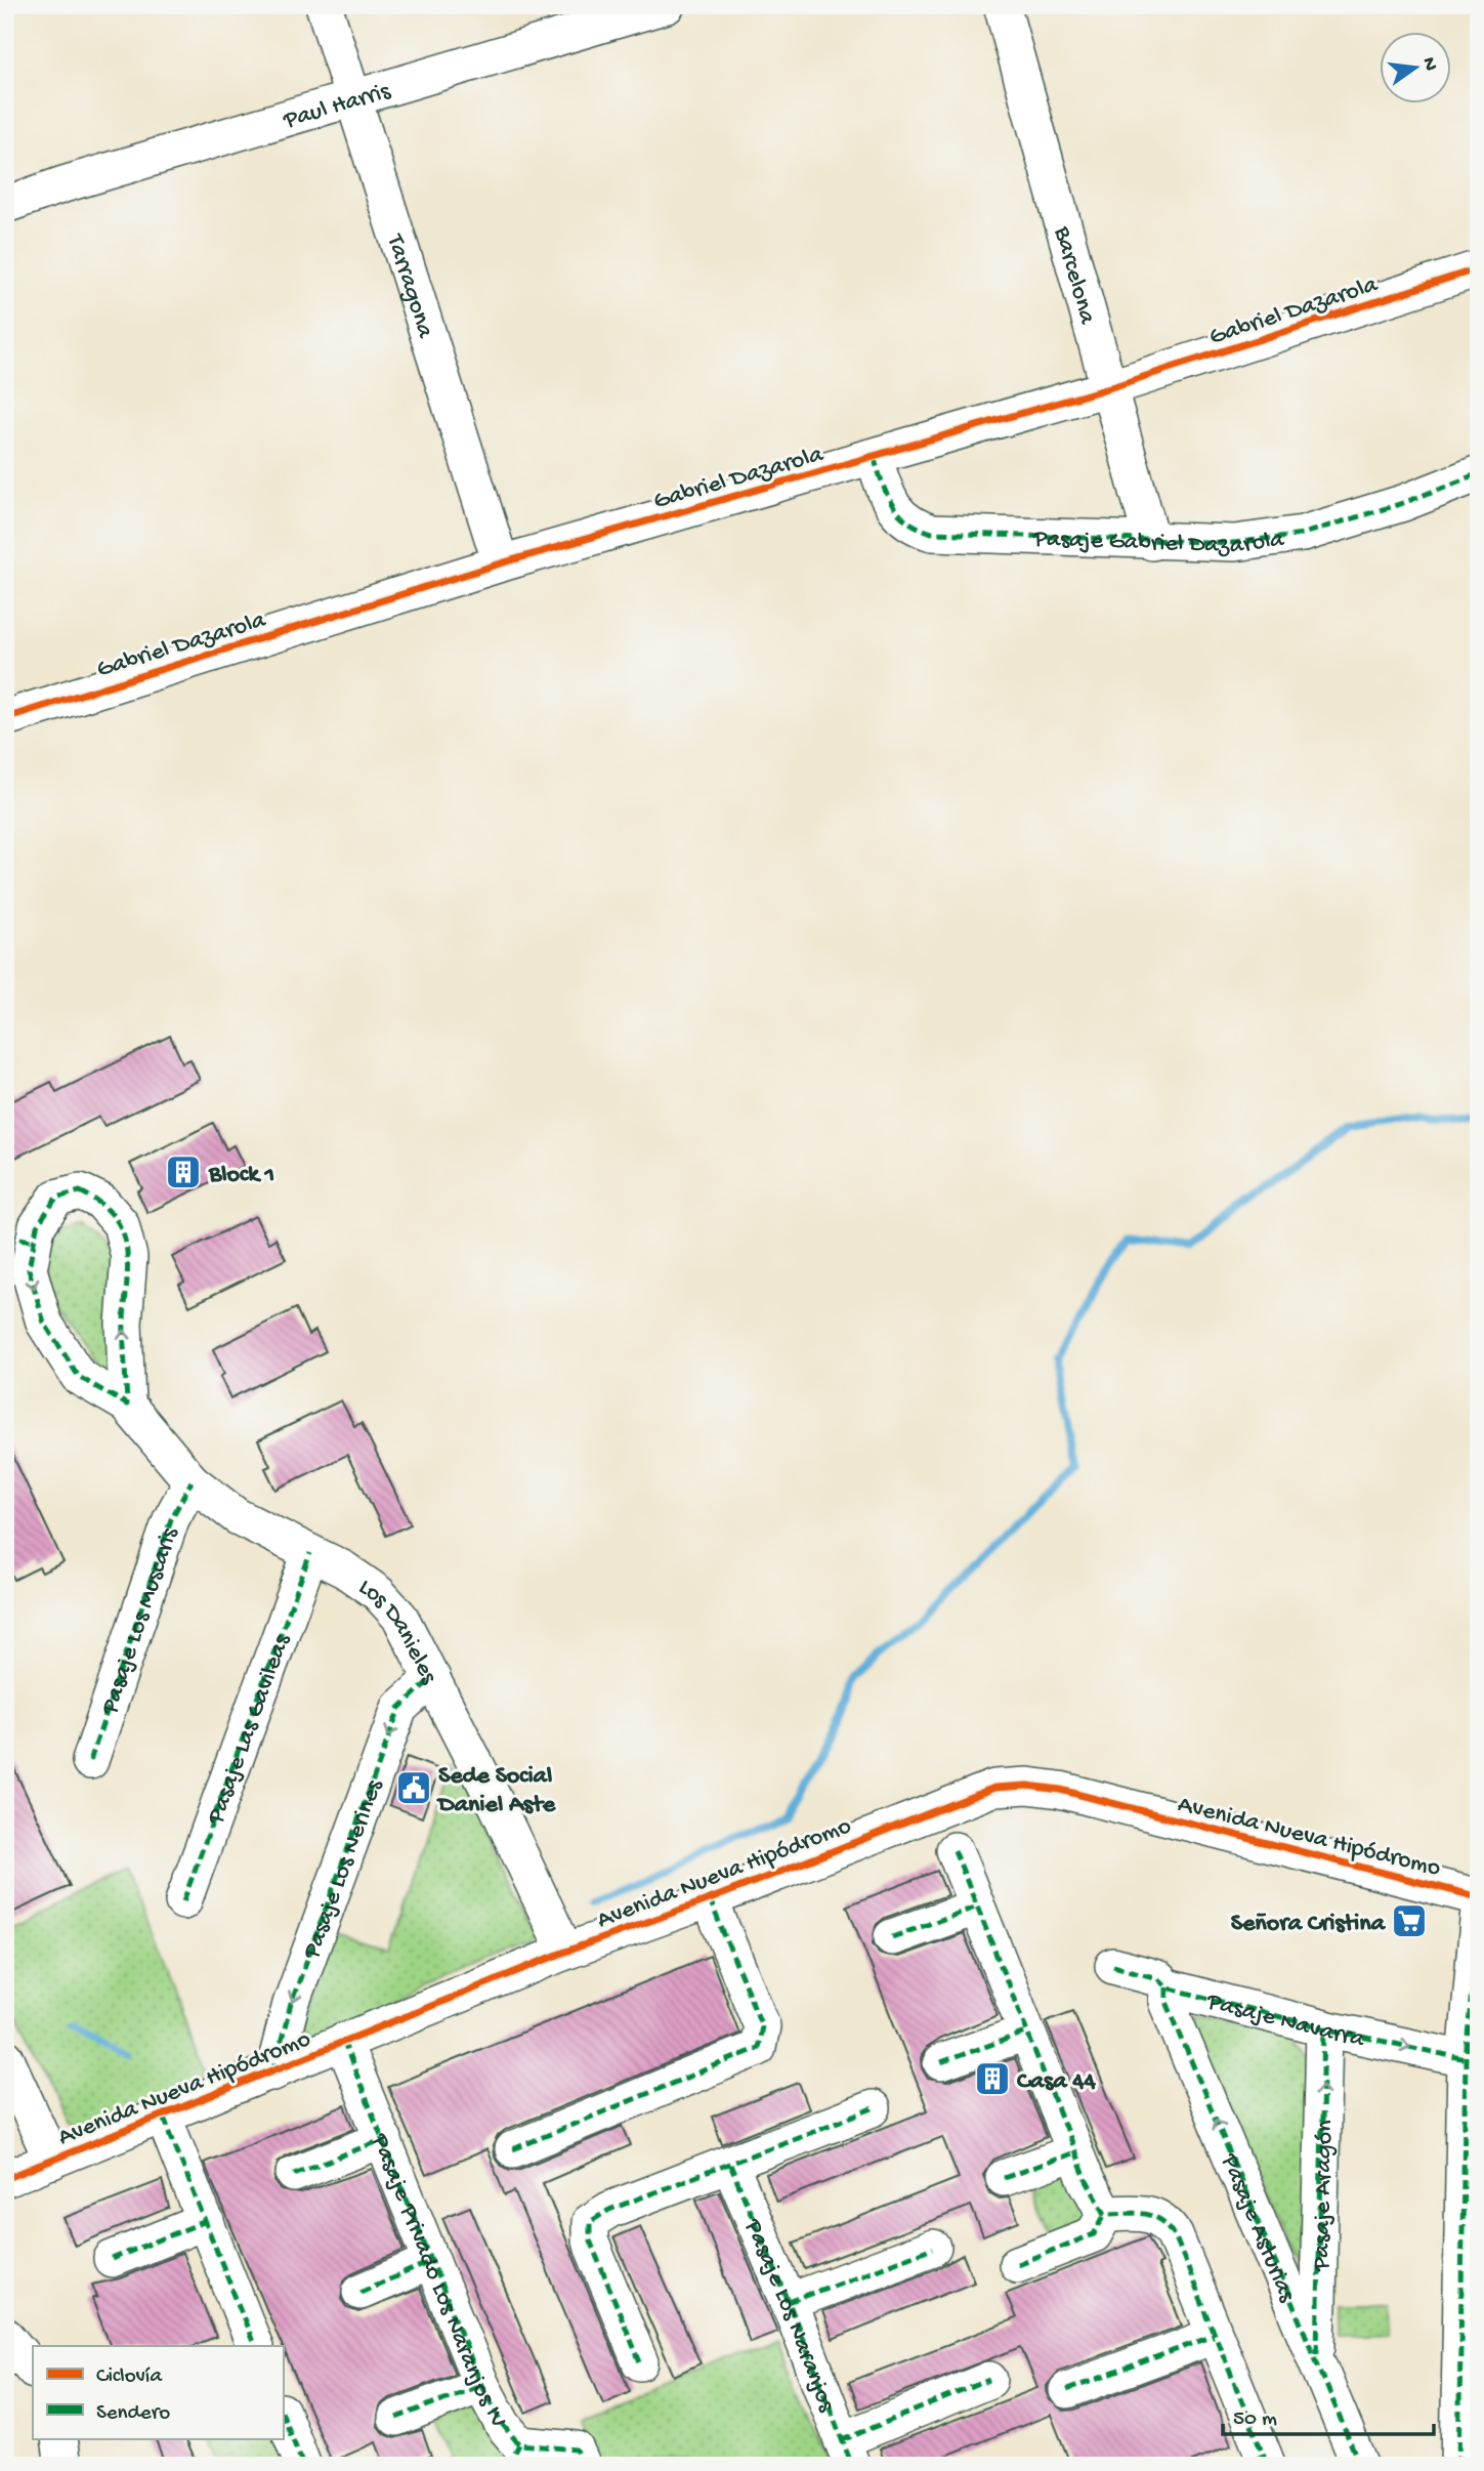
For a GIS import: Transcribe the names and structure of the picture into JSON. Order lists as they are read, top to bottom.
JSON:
{
  "streets": {
    "street": [
      "Paul Harris",
      "Barcelona",
      "Tarragona",
      "Gabriel Dazarola",
      "Pasaje Gabriel Dazarola",
      "Pasaje Los Muscaris",
      "Los Danieles",
      "Pasaje Las Gavileas",
      "Avenida Nueva Hipódromo",
      "Pasaje Los Nerines",
      "Pasaje Navarra",
      "Pasaje Aragón",
      "Pasaje Asturias",
      "Pasaje Privado Los Naranjos IV",
      "Pasaje Los Naranjos"
    ]
  },
  "crossings": [
    ["Paul Harris", "Tarragona"],
    ["Barcelona", "Gabriel Dazarola"],
    ["Barcelona", "Pasaje Gabriel Dazarola"],
    ["Tarragona", "Gabriel Dazarola"],
    ["Gabriel Dazarola", "Pasaje Gabriel Dazarola"],
    ["Pasaje Los Muscaris", "Los Danieles"],
    ["Los Danieles", "Pasaje Las Gavileas"],
    ["Los Danieles", "Avenida Nueva Hipódromo"],
    ["Los Danieles", "Pasaje Los Nerines"],
    ["Avenida Nueva Hipódromo", "Pasaje Los Nerines"],
    ["Avenida Nueva Hipódromo", "Pasaje Privado Los Naranjos IV"],
    ["Pasaje Navarra", "Pasaje Aragón"],
    ["Pasaje Navarra", "Pasaje Asturias"],
    ["Pasaje Aragón", "Pasaje Asturias"]
  ],
  "one_way": ["Pasaje Los Nerines", "Pasaje Navarra"],
  "places": {
    "building": ["Block 1", "Casa 44"],
    "public building": ["Sede Social Daniel Aste"],
    "supermarket": ["Señora Cristina"]
  },
  "legend": ["Ciclovía", "Sendero"],
  "scale_bar": "50 m",
  "north": "right"
}
